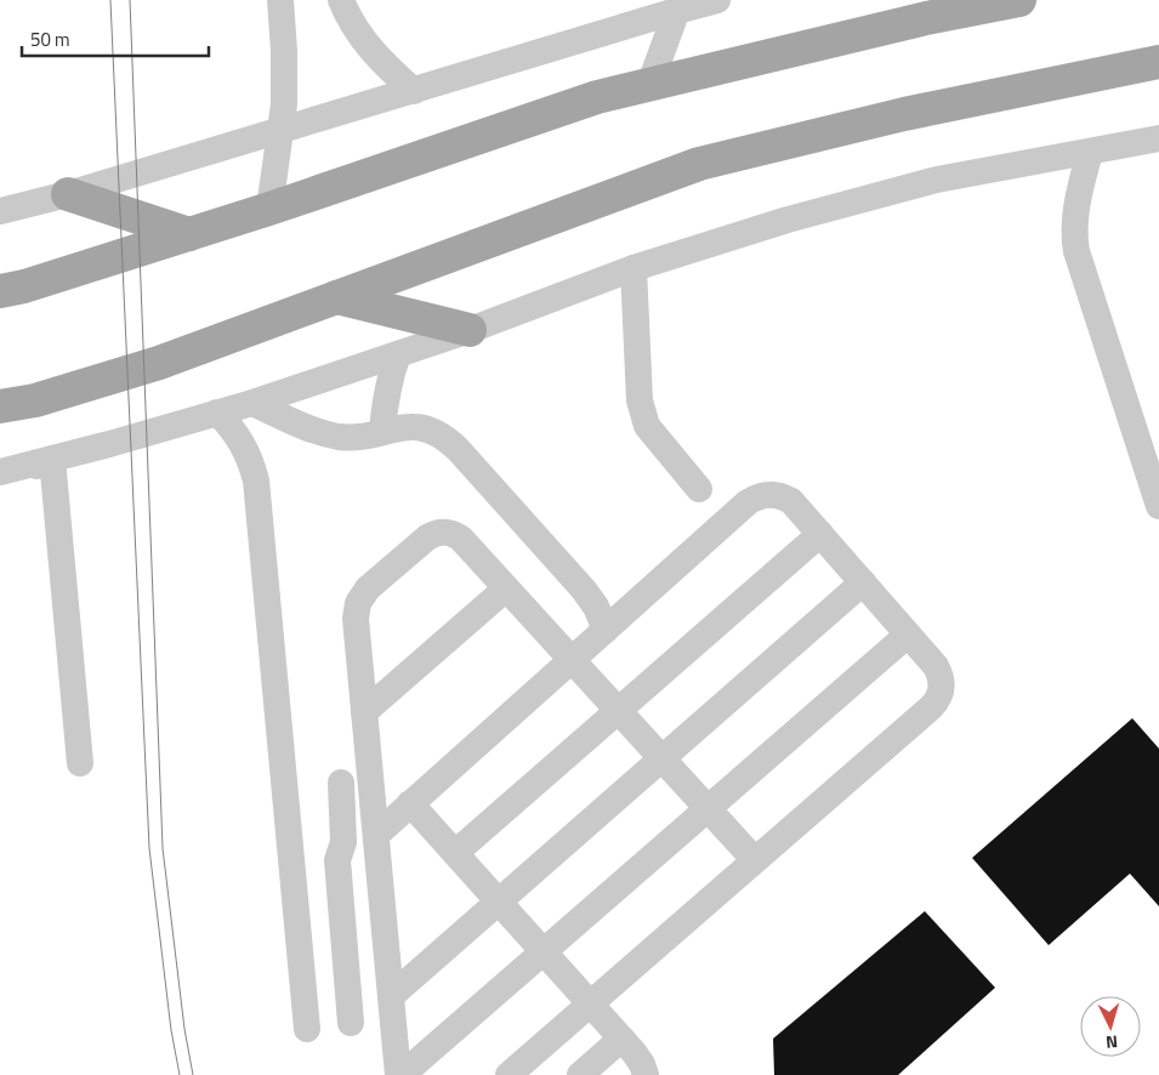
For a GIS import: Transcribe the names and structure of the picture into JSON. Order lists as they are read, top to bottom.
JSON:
{
  "scale_bar": "50 m",
  "north": "bottom"
}
